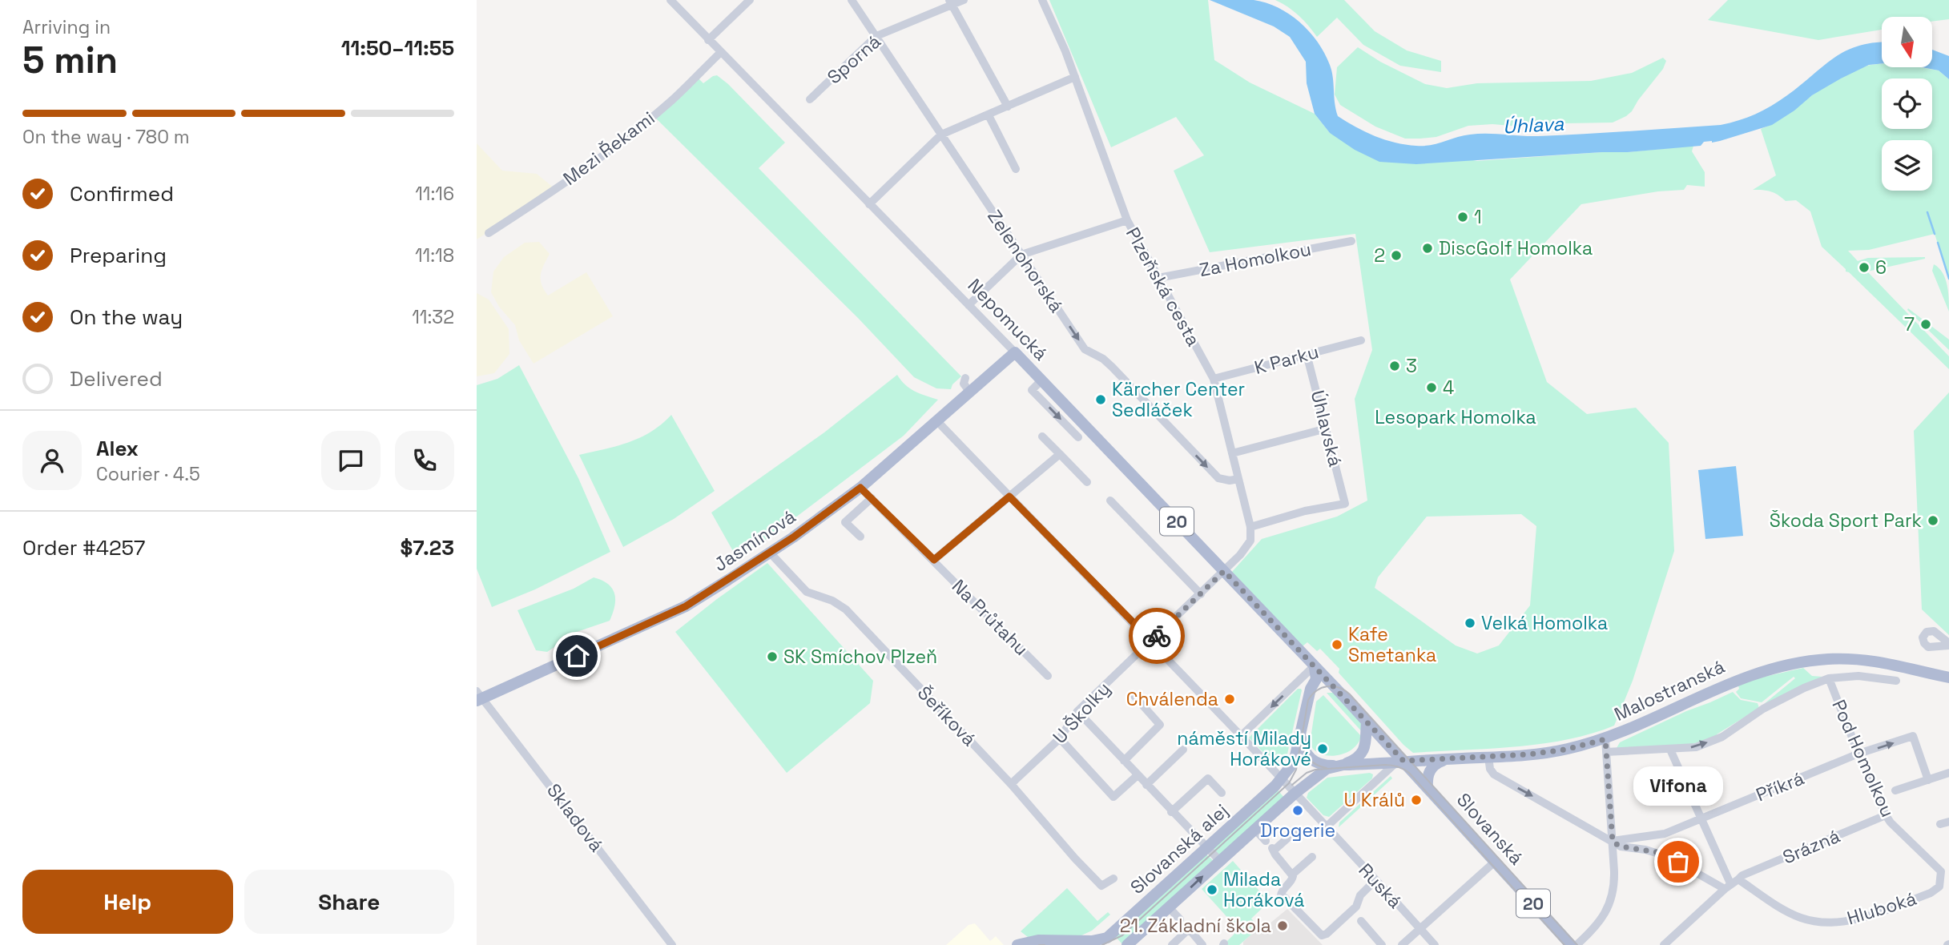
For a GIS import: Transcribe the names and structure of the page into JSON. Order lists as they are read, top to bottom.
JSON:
{
  "streets": {
    "main road": [
      "Nepomucká",
      "20",
      "Jasmínová",
      "Malostranská",
      "Slovanská",
      "Slovanská alej"
    ],
    "street": [
      "Sporná",
      "Mezi Řekami",
      "Za Homolkou",
      "Zelenohorská",
      "Plzeňská cesta",
      "K Parku",
      "Úhlavská",
      "Na Průtahu",
      "U Školky",
      "Šeříková",
      "Pod Homolkou",
      "Příkrá",
      "Skladová",
      "Srázná",
      "Ruská",
      "Hluboká"
    ]
  },
  "crossings": [
    ["Sporná", "Zelenohorská"],
    ["Mezi Řekami", "Nepomucká"],
    ["Za Homolkou", "Plzeňská cesta"],
    ["Zelenohorská", "Plzeňská cesta"],
    ["Plzeňská cesta", "K Parku"],
    ["Plzeňská cesta", "Úhlavská"],
    ["Nepomucká", "20"],
    ["Nepomucká", "Jasmínová"],
    ["Nepomucká", "U Školky"],
    ["K Parku", "Úhlavská"],
    ["20", "Malostranská"],
    ["20", "Slovanská"],
    ["Jasmínová", "Na Průtahu"],
    ["Jasmínová", "Šeříková"],
    ["Jasmínová", "Skladová"],
    ["Malostranská", "Pod Homolkou"],
    ["Malostranská", "Hluboká"],
    ["U Školky", "Šeříková"],
    ["Pod Homolkou", "Příkrá"],
    ["Pod Homolkou", "Srázná"],
    ["Pod Homolkou", "Hluboká"],
    ["Srázná", "Hluboká"]
  ],
  "one_way": ["Zelenohorská"],
  "water": ["Úhlava"],
  "parks": ["Lesopark Homolka"],
  "places": [
    "1",
    "DiscGolf Homolka",
    "2",
    "6",
    "7",
    "3",
    "4",
    "Kärcher Center Sedláček",
    "Škoda Sport Park",
    "Velká Homolka",
    "Kafe Smetanka",
    "SK Smíchov Plzeň",
    "Chválenda",
    "náměstí Milady Horákové",
    "U Králů",
    "Drogerie",
    "Vifona",
    "Milada Horáková",
    "21. Základní škola"
  ],
  "north": "bottom",
  "page": {
    "heading": ["5 min", "Arriving in", "11:50–11:55"],
    "panel": [
      "Alex",
      "Courier · 4.5",
      "Order #4257",
      "$7.23"
    ],
    "bar": "On the way · 780 m",
    "list": [
      ["Confirmed", "11:16"],
      ["Preparing", "11:18"],
      ["On the way", "11:32"],
      "Delivered"
    ],
    "bubble": "Vifona",
    "buttons": ["Help", "Share"]
  }
}
